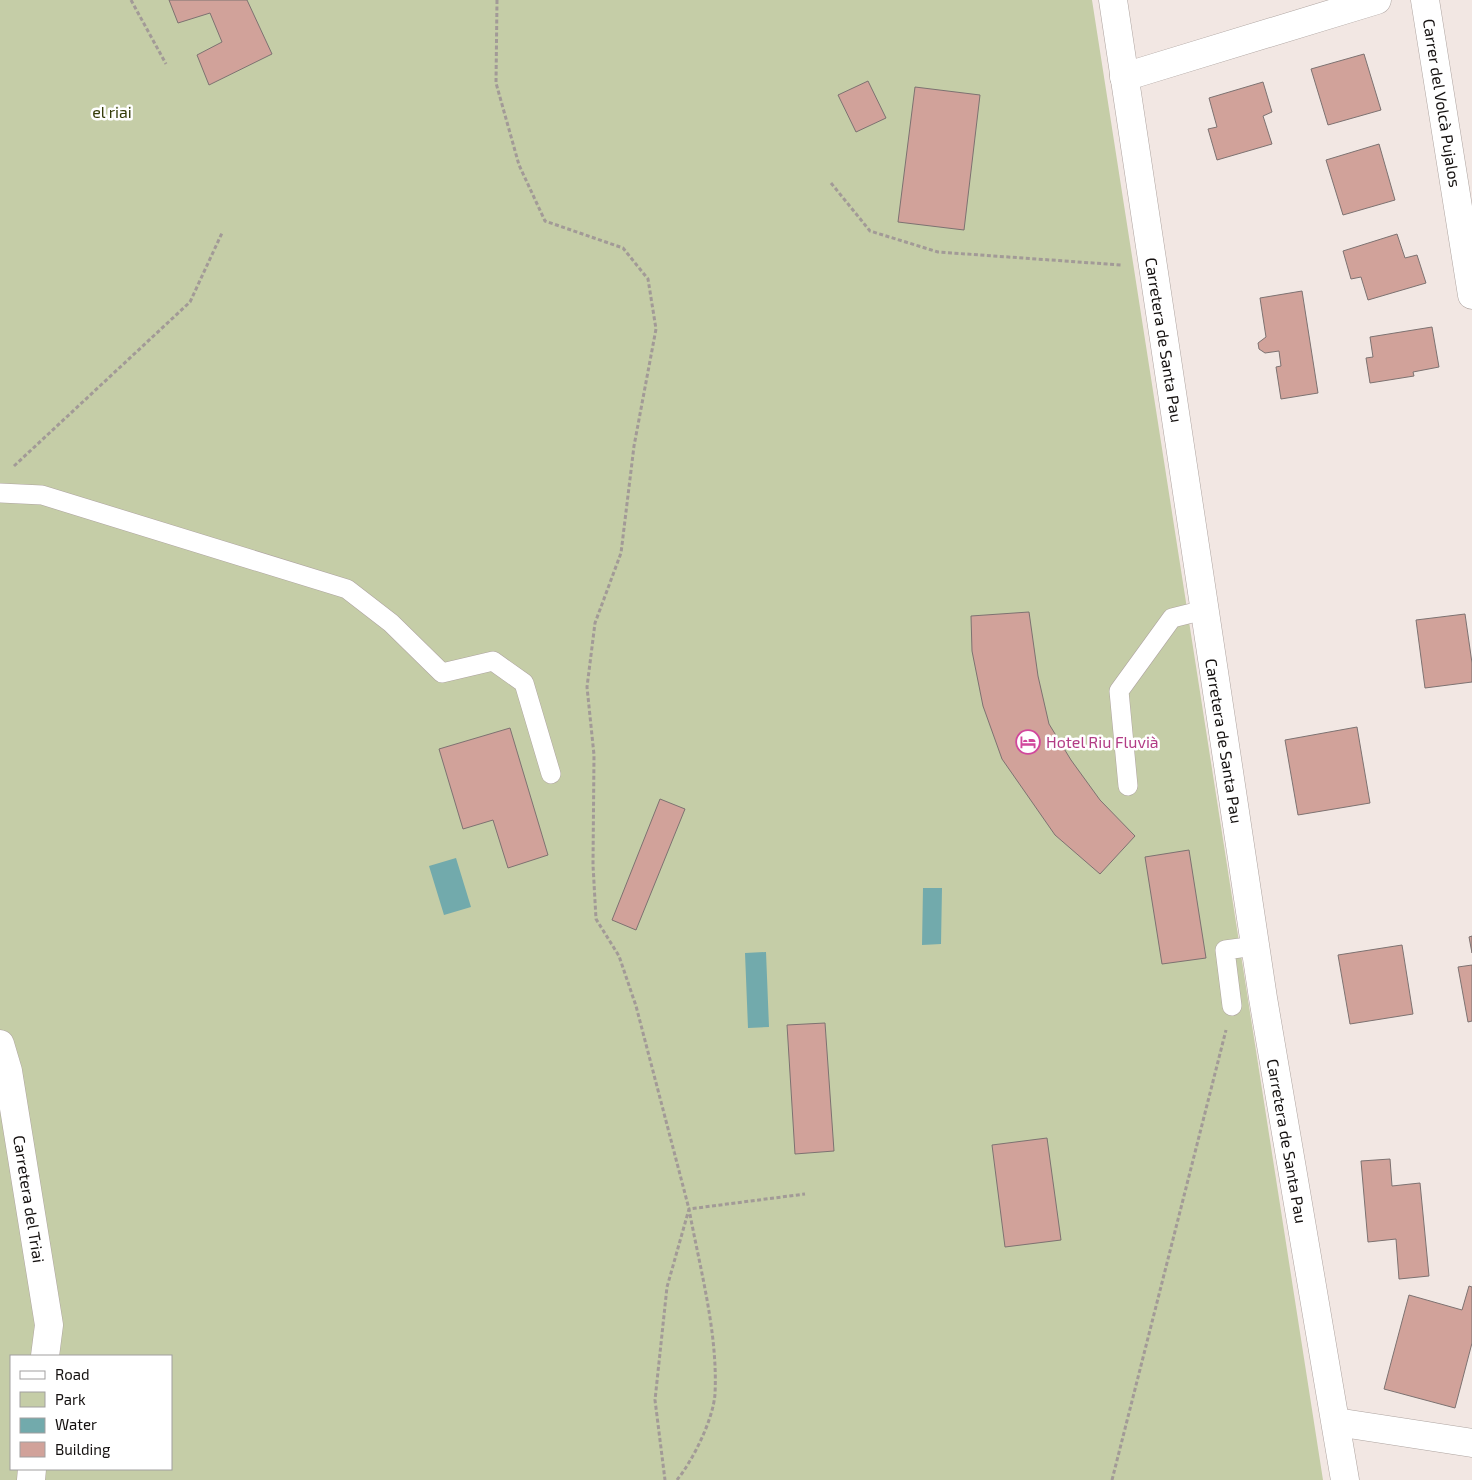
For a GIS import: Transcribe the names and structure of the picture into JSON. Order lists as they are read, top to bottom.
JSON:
{
  "streets": {
    "main road": ["Carrer del Volcà Pujalos", "Carretera de Santa Pau", "Carretera del Triai"]
  },
  "parks": ["el riai"],
  "places": {
    "hotel": ["Hotel Riu Fluvià"]
  },
  "legend": [
    "Road",
    "Park",
    "Water",
    "Building"
  ]
}
